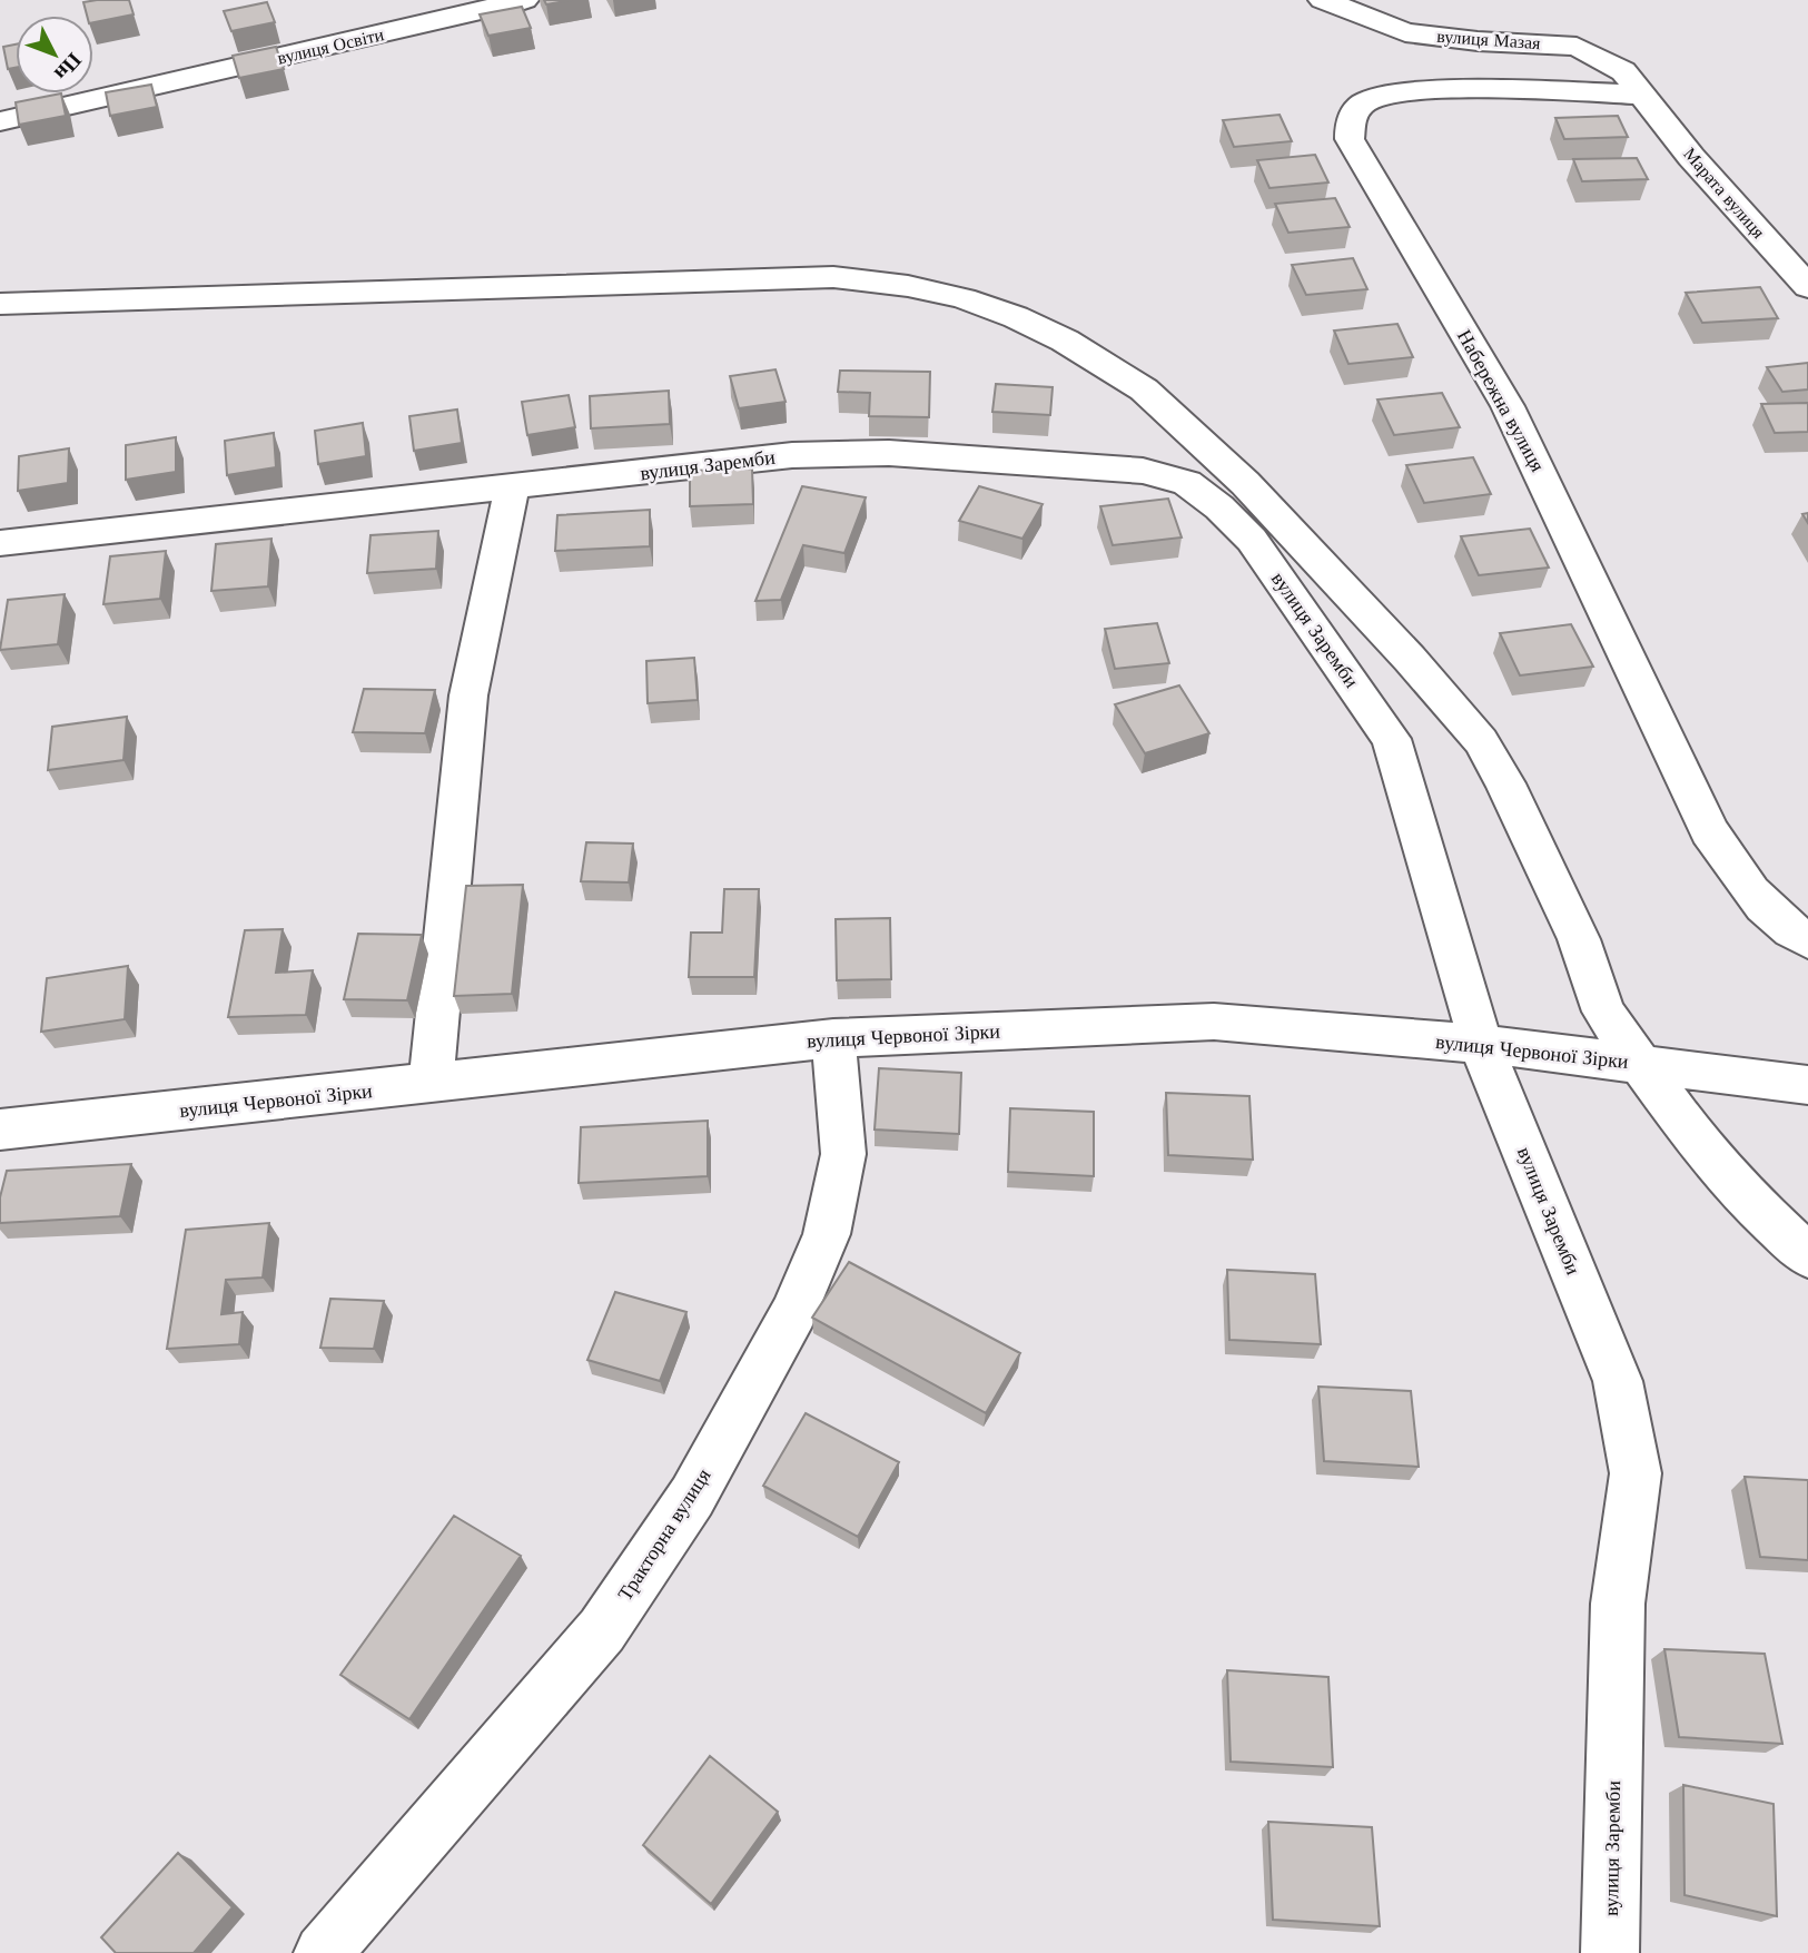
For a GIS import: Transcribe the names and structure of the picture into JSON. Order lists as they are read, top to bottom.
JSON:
{
  "streets": {
    "street": [
      "вулиця Мазая",
      "вулиця Освіти",
      "Марата вулиця",
      "Набережна вулиця",
      "вулиця Заремби",
      "вулиця Червоної Зірки",
      "Тракторна вулиця"
    ]
  },
  "crossings": [
    ["вулиця Мазая", "Марата вулиця"],
    ["вулиця Мазая", "Набережна вулиця"],
    ["Марата вулиця", "Набережна вулиця"],
    ["вулиця Заремби", "вулиця Червоної Зірки"],
    ["вулиця Червоної Зірки", "Тракторна вулиця"]
  ],
  "north": "bottom right"
}
